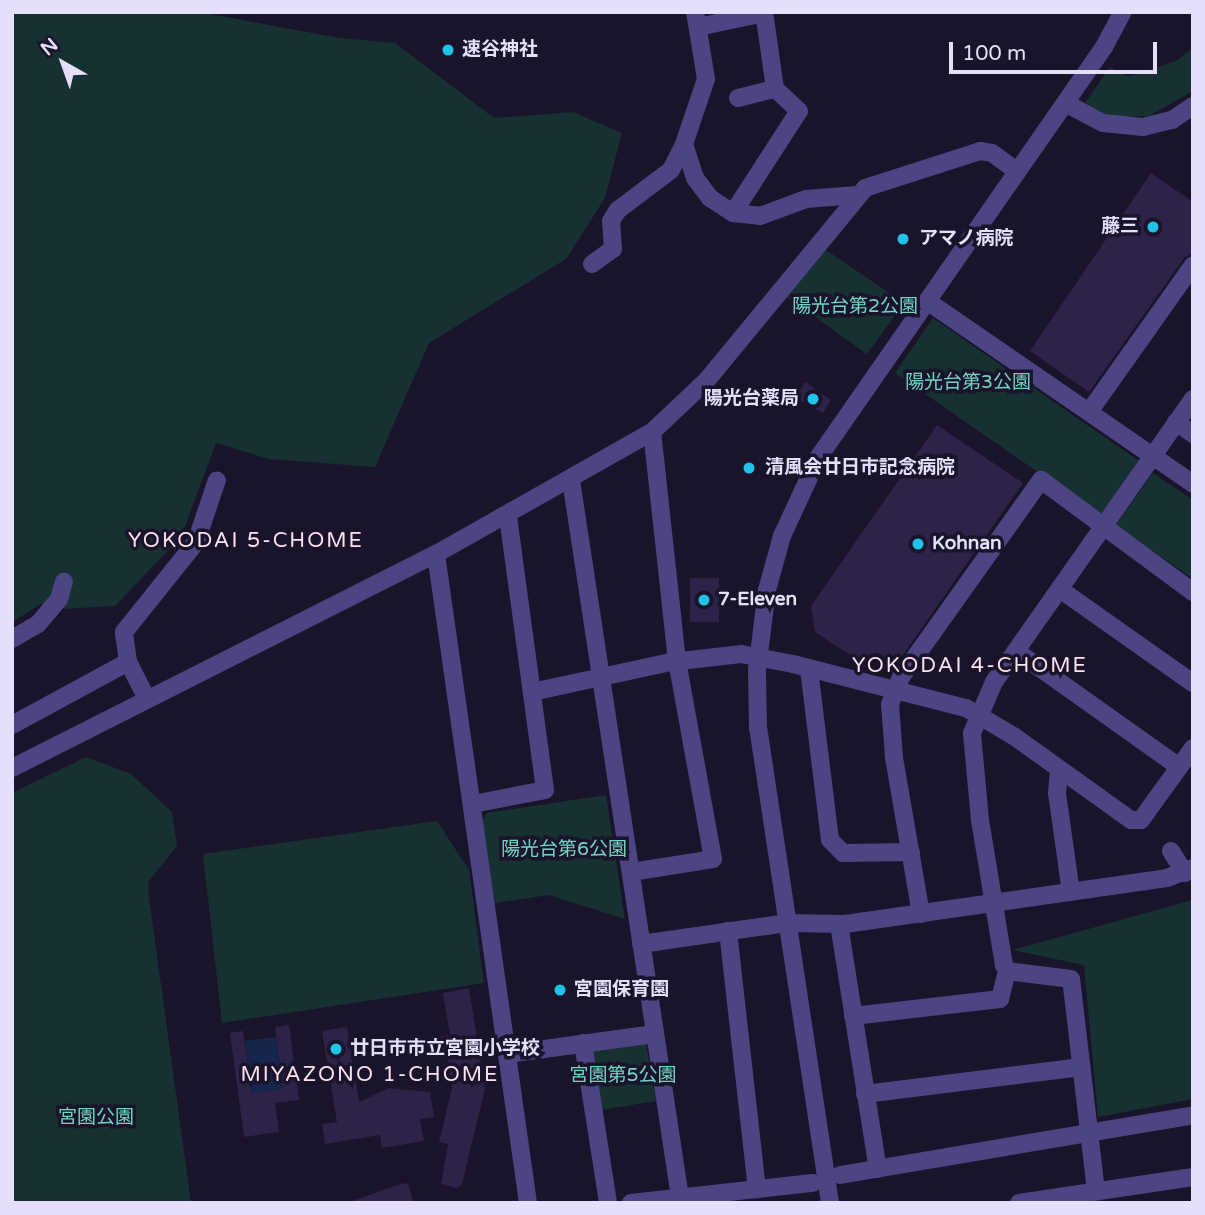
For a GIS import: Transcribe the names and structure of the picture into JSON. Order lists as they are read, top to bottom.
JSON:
{
  "districts": ["YOKODAI 5-CHOME", "YOKODAI 4-CHOME", "MIYAZONO 1-CHOME"],
  "parks": [
    "陽光台第2公園",
    "陽光台第3公園",
    "陽光台第6公園",
    "宮園第5公園",
    "宮園公園"
  ],
  "places": [
    "速谷神社",
    "藤三",
    "アマノ病院",
    "陽光台薬局",
    "清風会廿日市記念病院",
    "Kohnan",
    "7-Eleven",
    "宮園保育園",
    "廿日市市立宮園小学校"
  ],
  "scale_bar": "100 m",
  "north": "top left"
}
